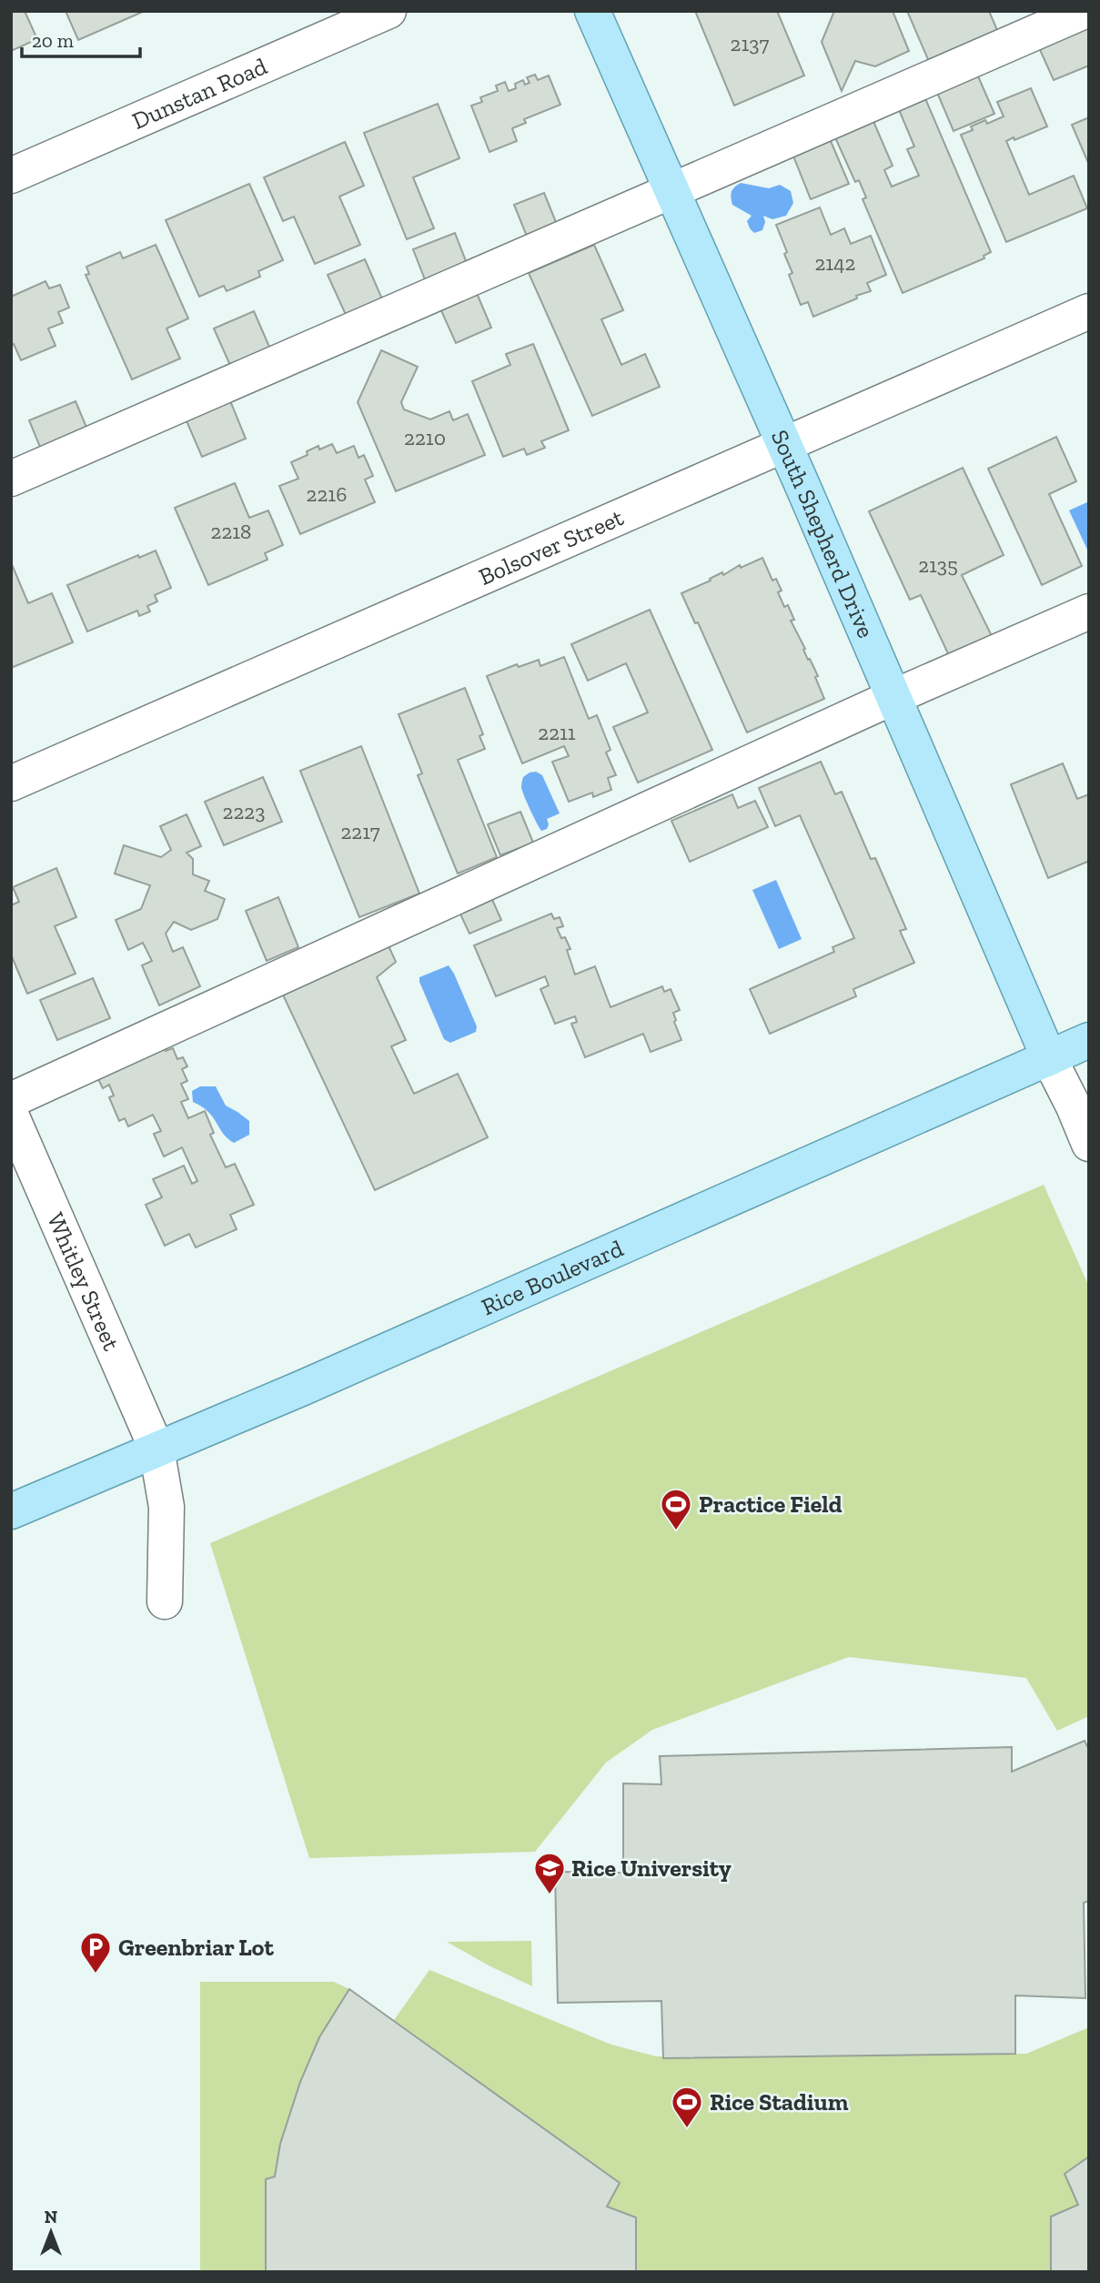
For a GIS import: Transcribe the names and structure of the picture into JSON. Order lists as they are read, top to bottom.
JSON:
{
  "streets": {
    "main road": ["South Shepherd Drive", "Rice Boulevard"],
    "street": ["Dunstan Road", "Bolsover Street", "Whitley Street"]
  },
  "crossings": [
    ["South Shepherd Drive", "Bolsover Street"],
    ["South Shepherd Drive", "Rice Boulevard"],
    ["Rice Boulevard", "Whitley Street"]
  ],
  "places": {
    "sports": ["Practice Field", "Rice Stadium"],
    "school or university": ["Rice University"],
    "parking": ["Greenbriar Lot"]
  },
  "house_numbers": [
    "2137",
    "2142",
    "2210",
    "2216",
    "2218",
    "2135",
    "2211",
    "2223",
    "2217"
  ],
  "scale_bar": "20 m",
  "north": "top"
}
